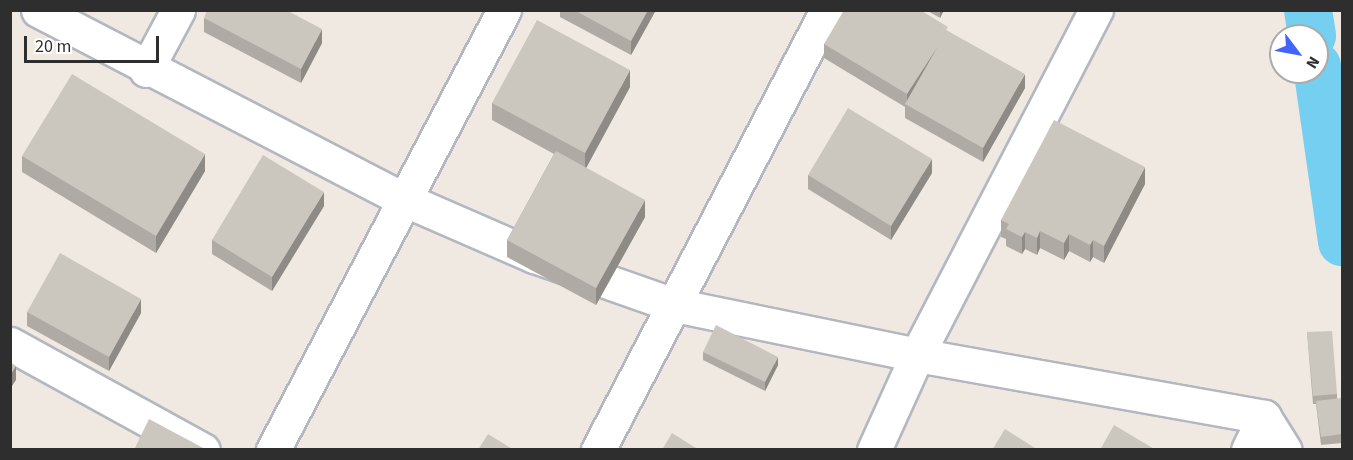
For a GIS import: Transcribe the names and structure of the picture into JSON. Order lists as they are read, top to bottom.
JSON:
{
  "scale_bar": "20 m",
  "north": "bottom right"
}
